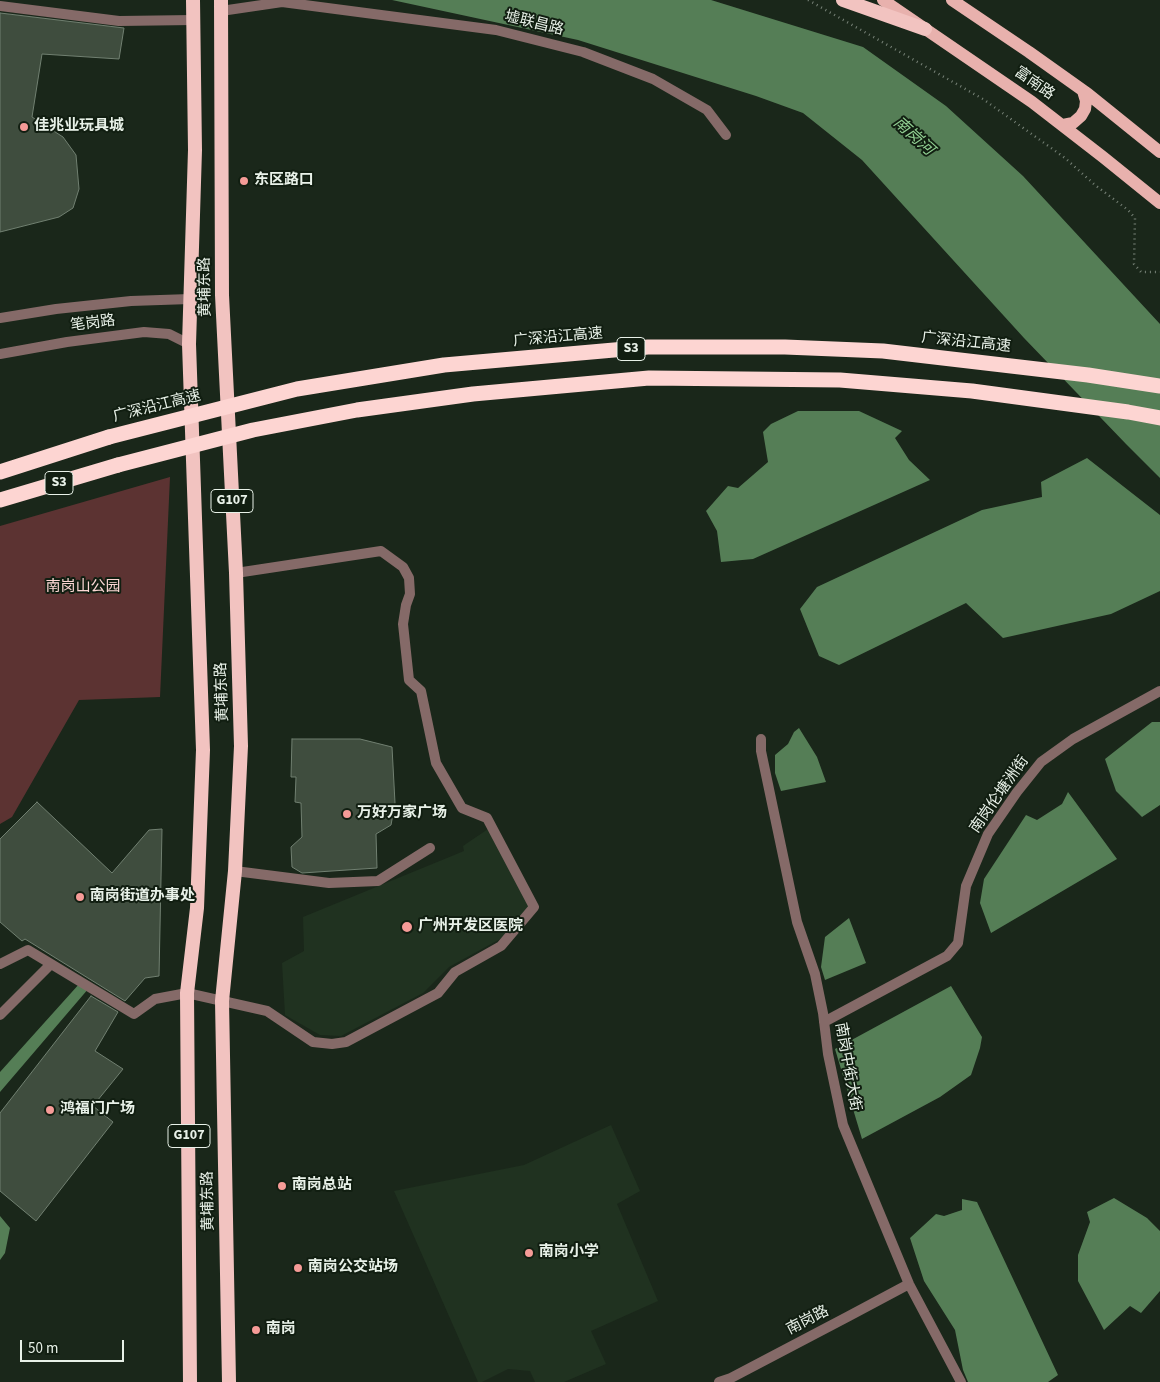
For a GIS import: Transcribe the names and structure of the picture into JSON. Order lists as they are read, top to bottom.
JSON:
{
  "streets": {
    "highway": [
      "黄埔东路",
      "广深沿江高速",
      "S3",
      "G107"
    ],
    "main road": ["富南路"],
    "street": [
      "墟联昌路",
      "笔岗路",
      "南岗伦塘洲街",
      "南岗中街大街",
      "南岗路"
    ]
  },
  "crossings": [
    ["墟联昌路", "黄埔东路"],
    ["黄埔东路", "笔岗路"],
    ["南岗伦塘洲街", "南岗中街大街"],
    ["南岗中街大街", "南岗路"]
  ],
  "water": ["南岗河"],
  "parks": ["南岗山公园"],
  "places": [
    "佳兆业玩具城",
    "东区路口",
    "万好万家广场",
    "南岗街道办事处",
    "广州开发区医院",
    "鸿福门广场",
    "南岗总站",
    "南岗小学",
    "南岗公交站场",
    "南岗"
  ],
  "scale_bar": "50 m"
}
